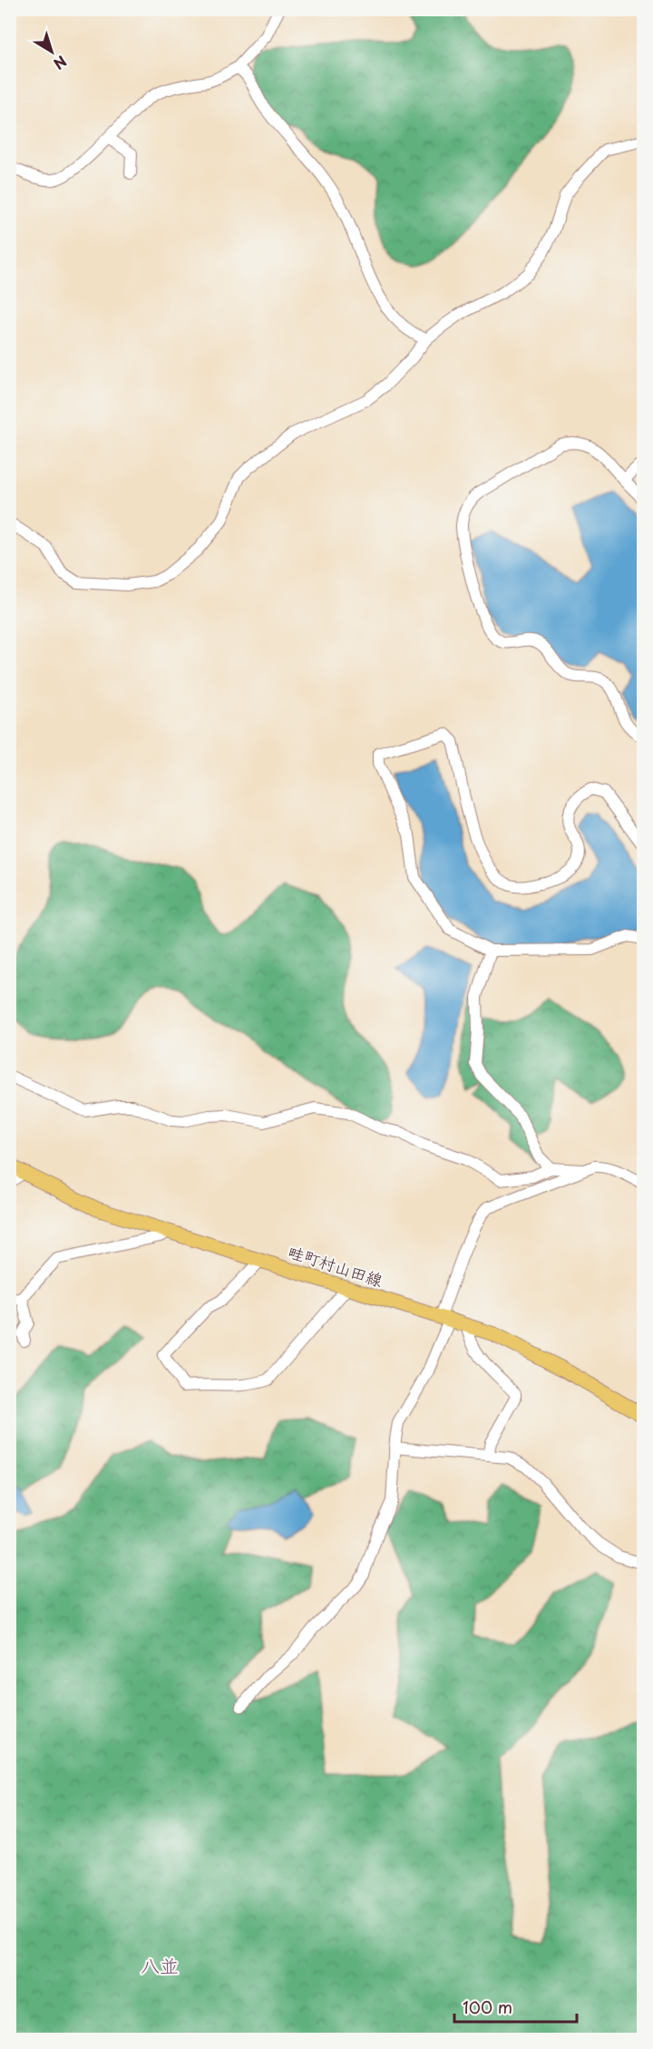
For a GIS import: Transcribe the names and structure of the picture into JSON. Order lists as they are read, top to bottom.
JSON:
{
  "streets": {
    "main road": ["畦町村山田線"]
  },
  "districts": ["八並"],
  "scale_bar": "100 m",
  "north": "bottom right"
}
